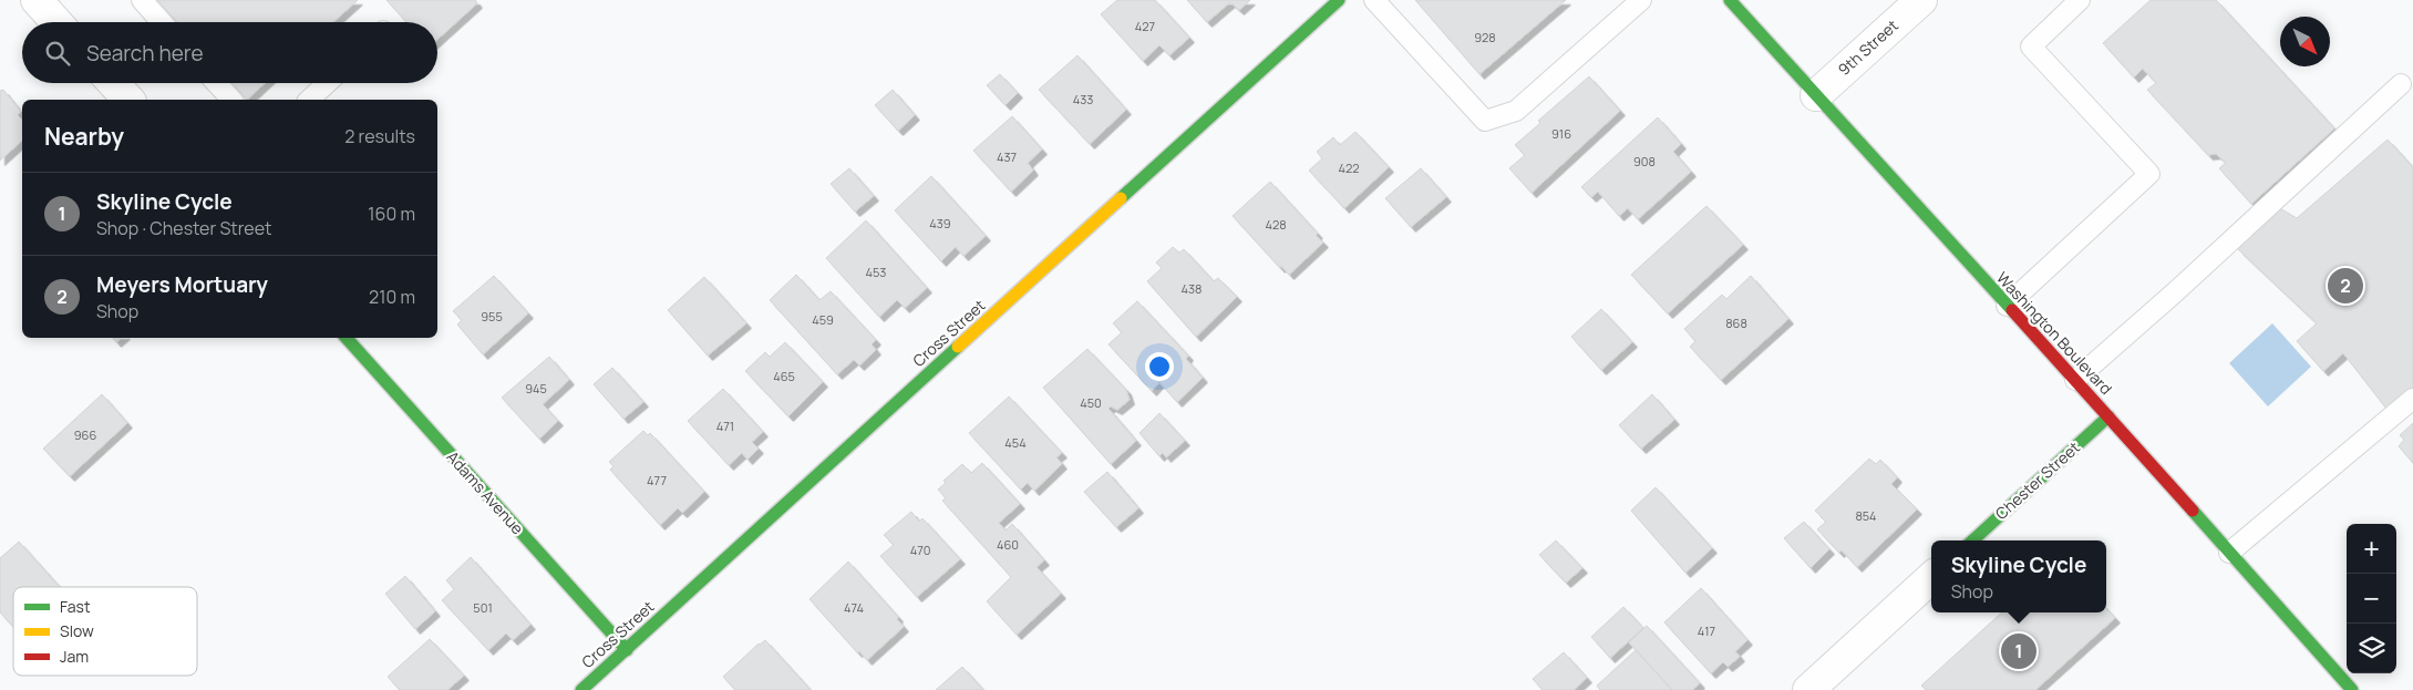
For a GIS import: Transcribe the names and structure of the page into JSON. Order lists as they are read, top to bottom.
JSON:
{
  "streets": {
    "street": [
      "9th Street",
      "Cross Street",
      "Washington Boulevard",
      "Chester Street",
      "Adams Avenue"
    ]
  },
  "crossings": [
    ["9th Street", "Washington Boulevard"],
    ["Cross Street", "Adams Avenue"],
    ["Washington Boulevard", "Chester Street"]
  ],
  "house_numbers": [
    "427",
    "928",
    "433",
    "916",
    "437",
    "908",
    "422",
    "439",
    "428",
    "453",
    "438",
    "955",
    "459",
    "868",
    "465",
    "945",
    "450",
    "471",
    "966",
    "454",
    "477",
    "854",
    "460",
    "470",
    "501",
    "474",
    "417"
  ],
  "legend": ["Fast", "Slow", "Jam"],
  "north": "bottom right",
  "page": {
    "search": "Search here",
    "heading": ["Nearby", "2 results"],
    "list": [
      {
        "mark": "1",
        "name": "Skyline Cycle",
        "note": "Shop · Chester Street",
        "value": "160 m"
      },
      {
        "mark": "2",
        "name": "Meyers Mortuary",
        "note": "Shop",
        "value": "210 m"
      }
    ],
    "pins": ["2", "1"],
    "map_buttons": ["+", "−"],
    "popup": ["Skyline Cycle", "Shop"]
  }
}
